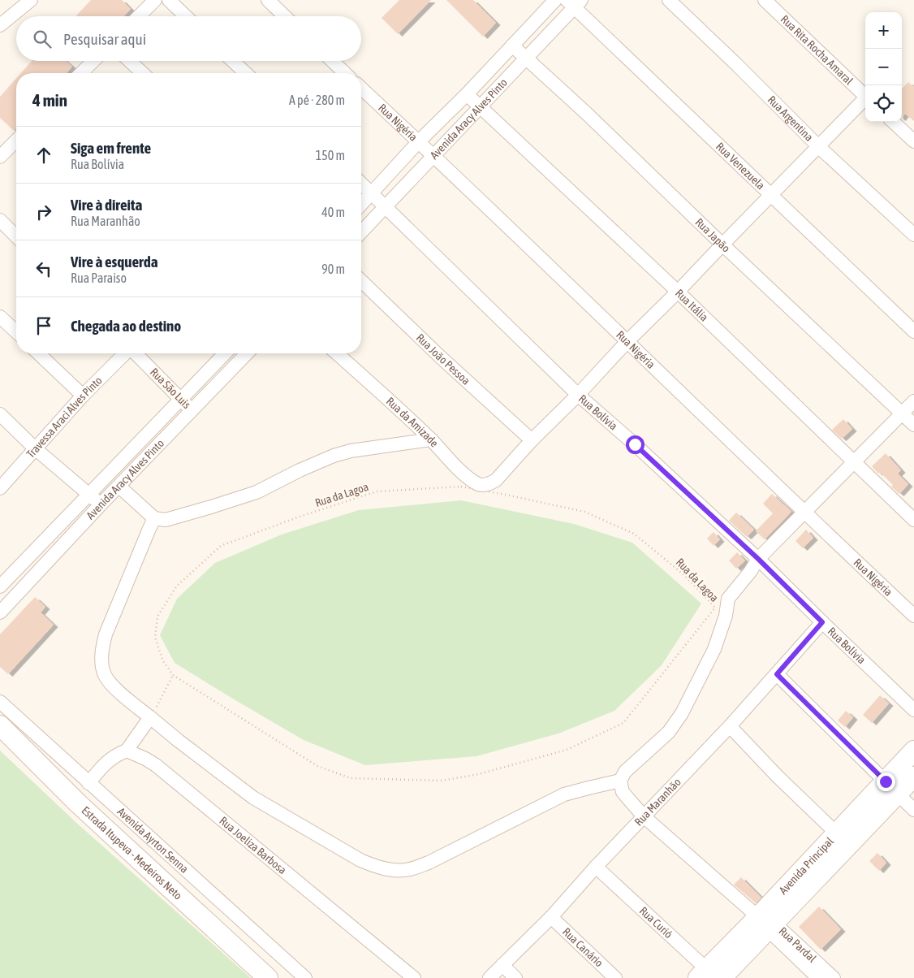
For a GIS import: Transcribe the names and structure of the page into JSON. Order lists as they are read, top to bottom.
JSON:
{
  "streets": {
    "main road": ["Estrada Itupeva - Medeiros Neto", "Avenida Principal"],
    "street": [
      "Rua Rita Rocha Amaral",
      "Avenida Aracy Alves Pinto",
      "Rua Argentina",
      "Rua Nigéria",
      "Rua Venezuela",
      "Rua Japão",
      "Rua Itália",
      "Rua João Pessoa",
      "Rua São Luis",
      "Rua Bolívia",
      "Travessa Araci Alves Pinto",
      "Rua da Amizade",
      "Rua Maranhão",
      "Avenida Ayrton Senna",
      "Rua Joeliza Barbosa",
      "Rua Curió",
      "Rua Pardal",
      "Rua Canário"
    ],
    "path": ["Rua da Lagoa"]
  },
  "crossings": [
    ["Avenida Aracy Alves Pinto", "Rua Nigéria"],
    ["Avenida Aracy Alves Pinto", "Rua Venezuela"],
    ["Avenida Aracy Alves Pinto", "Rua Japão"],
    ["Avenida Aracy Alves Pinto", "Rua Itália"],
    ["Avenida Aracy Alves Pinto", "Rua São Luis"],
    ["Avenida Aracy Alves Pinto", "Rua Bolívia"],
    ["Rua João Pessoa", "Rua da Amizade"],
    ["Rua Bolívia", "Rua Maranhão"],
    ["Rua Maranhão", "Rua Curió"],
    ["Rua Maranhão", "Rua Pardal"],
    ["Rua Maranhão", "Rua Canário"],
    ["Avenida Principal", "Rua Curió"],
    ["Avenida Principal", "Rua Pardal"]
  ],
  "page": {
    "map_buttons": ["+", "−"],
    "search": "Pesquisar aqui",
    "heading": ["4 min", "A pé · 280 m"],
    "list": [
      ["Siga em frente", "Rua Bolívia", "150 m"],
      ["Vire à direita", "Rua Maranhão", "40 m"],
      ["Vire à esquerda", "Rua Paraiso", "90 m"],
      "Chegada ao destino"
    ]
  }
}
